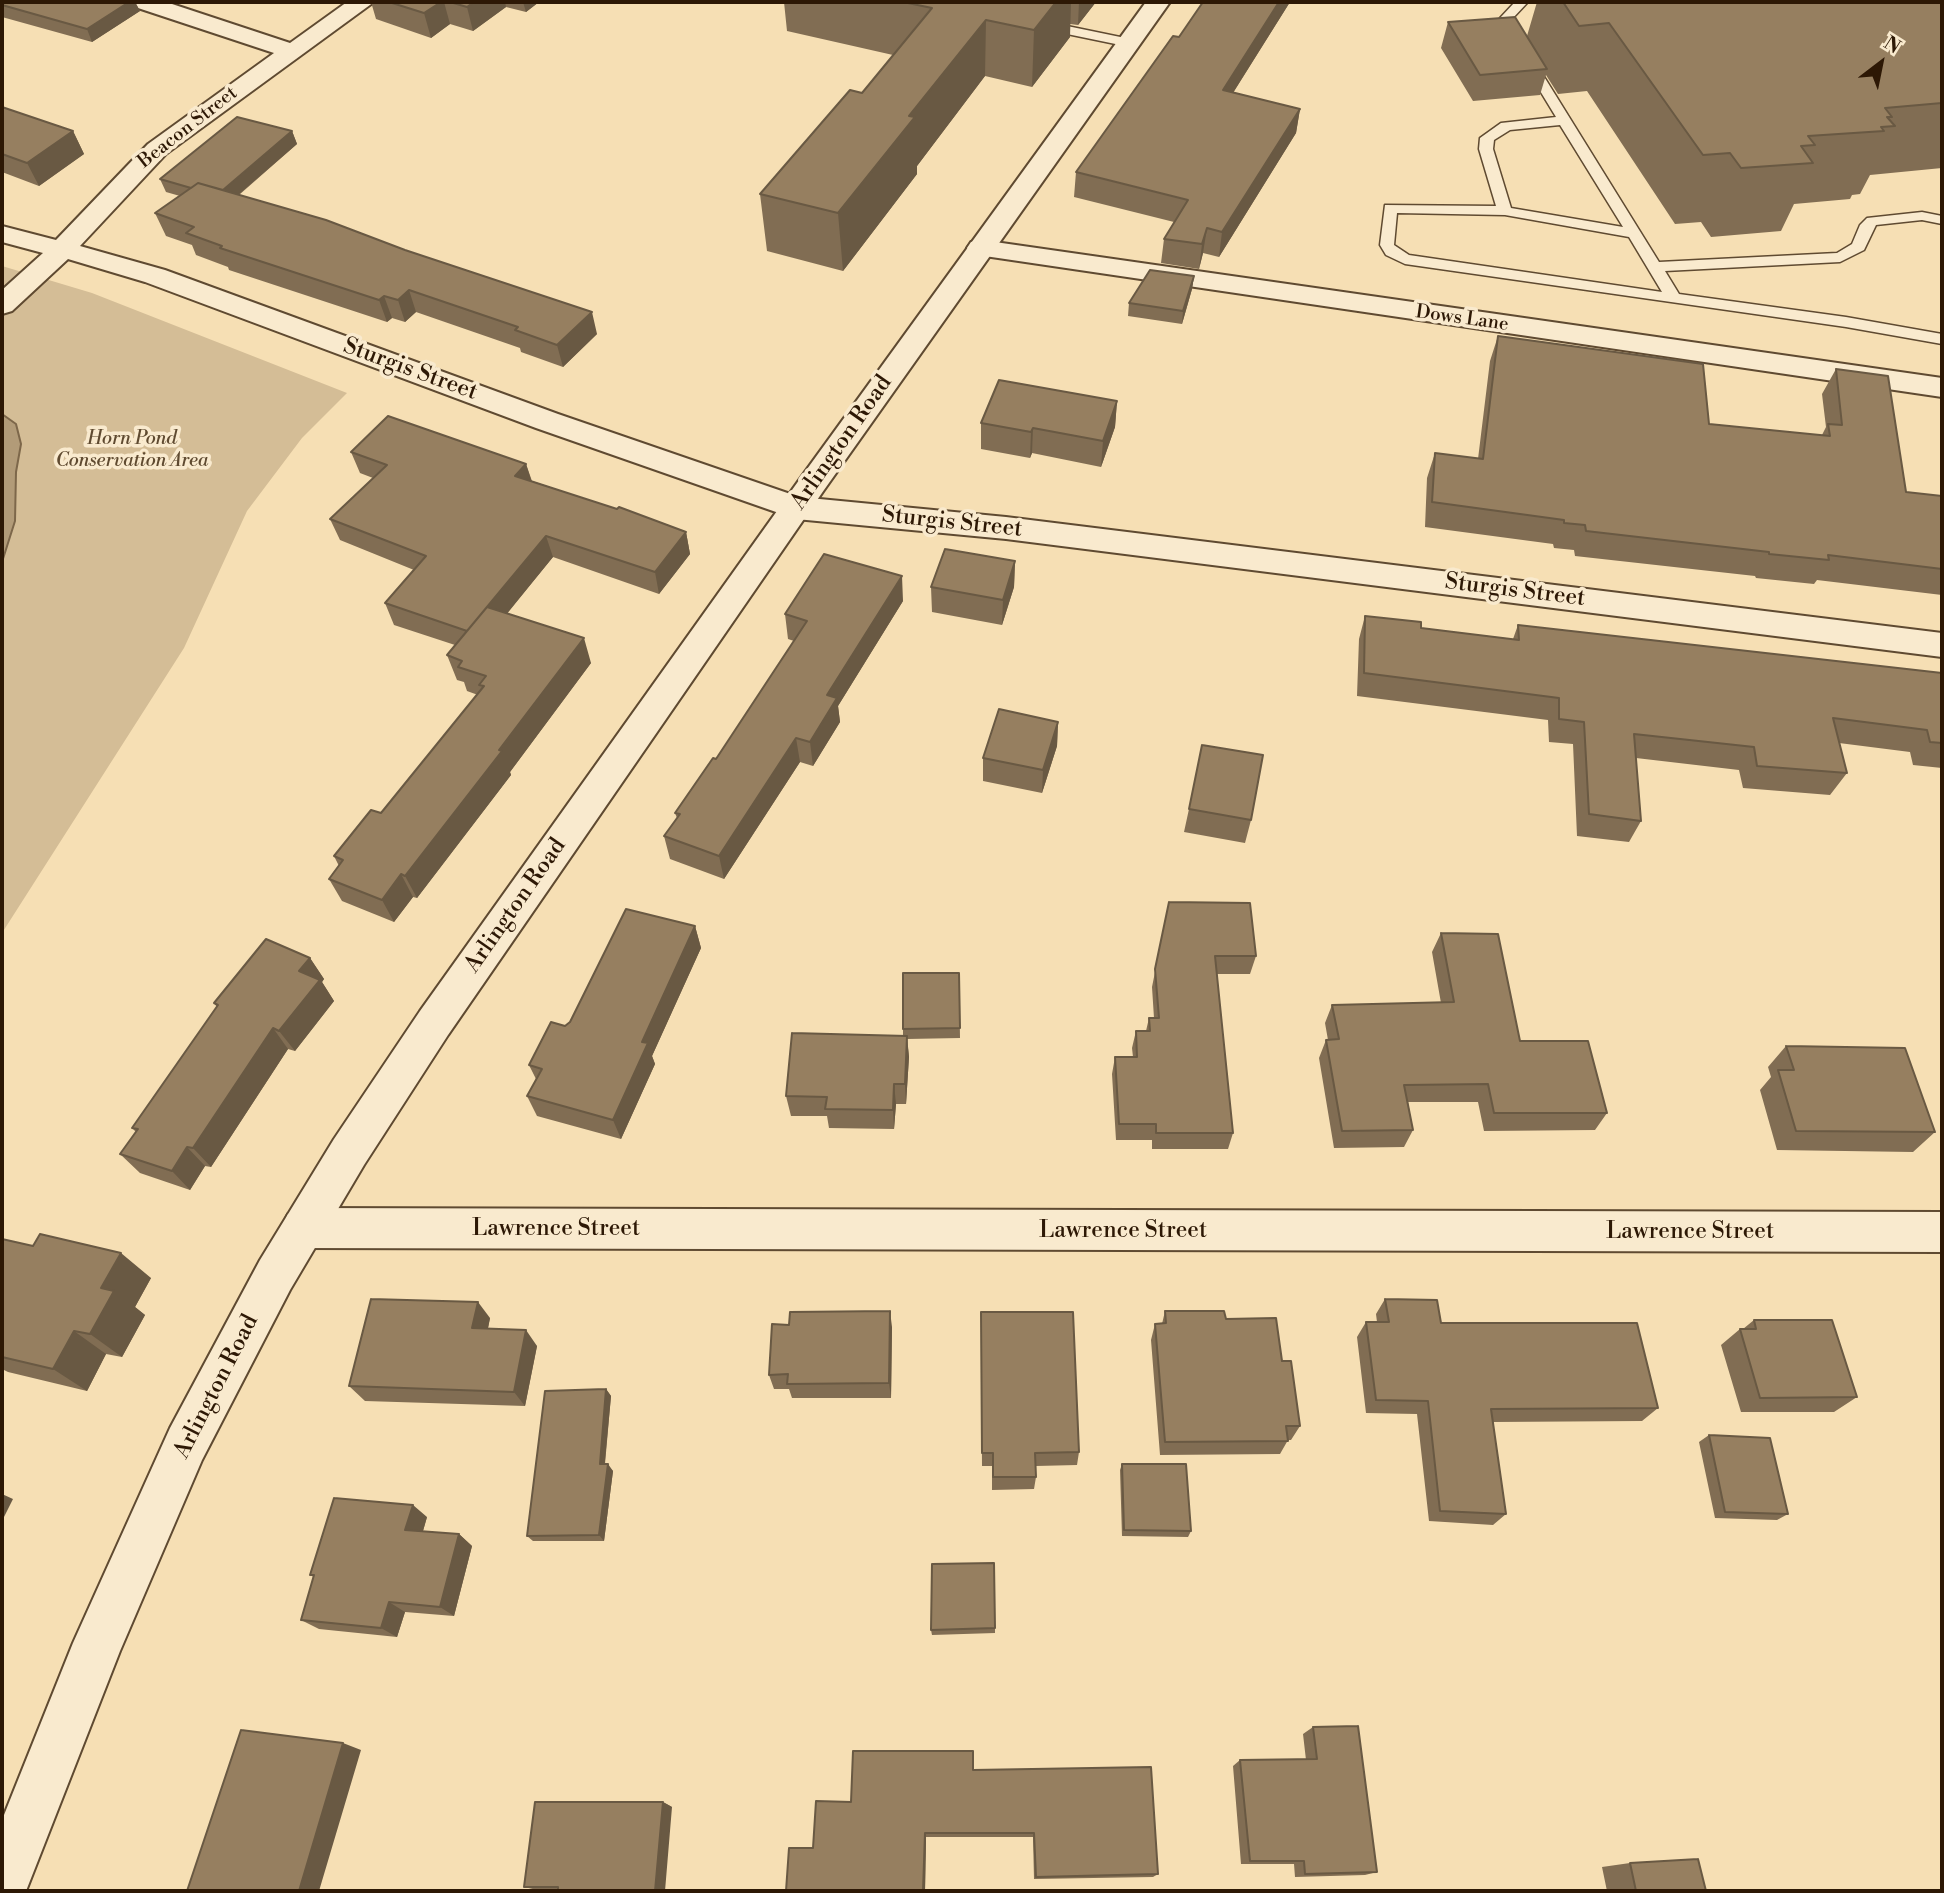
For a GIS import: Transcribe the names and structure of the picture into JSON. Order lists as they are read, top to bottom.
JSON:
{
  "streets": {
    "street": [
      "Beacon Street",
      "Dows Lane",
      "Sturgis Street",
      "Arlington Road",
      "Lawrence Street"
    ]
  },
  "crossings": [
    ["Beacon Street", "Sturgis Street"],
    ["Dows Lane", "Arlington Road"],
    ["Sturgis Street", "Arlington Road"],
    ["Arlington Road", "Lawrence Street"]
  ],
  "parks": ["Horn Pond Conservation Area"],
  "north": "top right"
}
